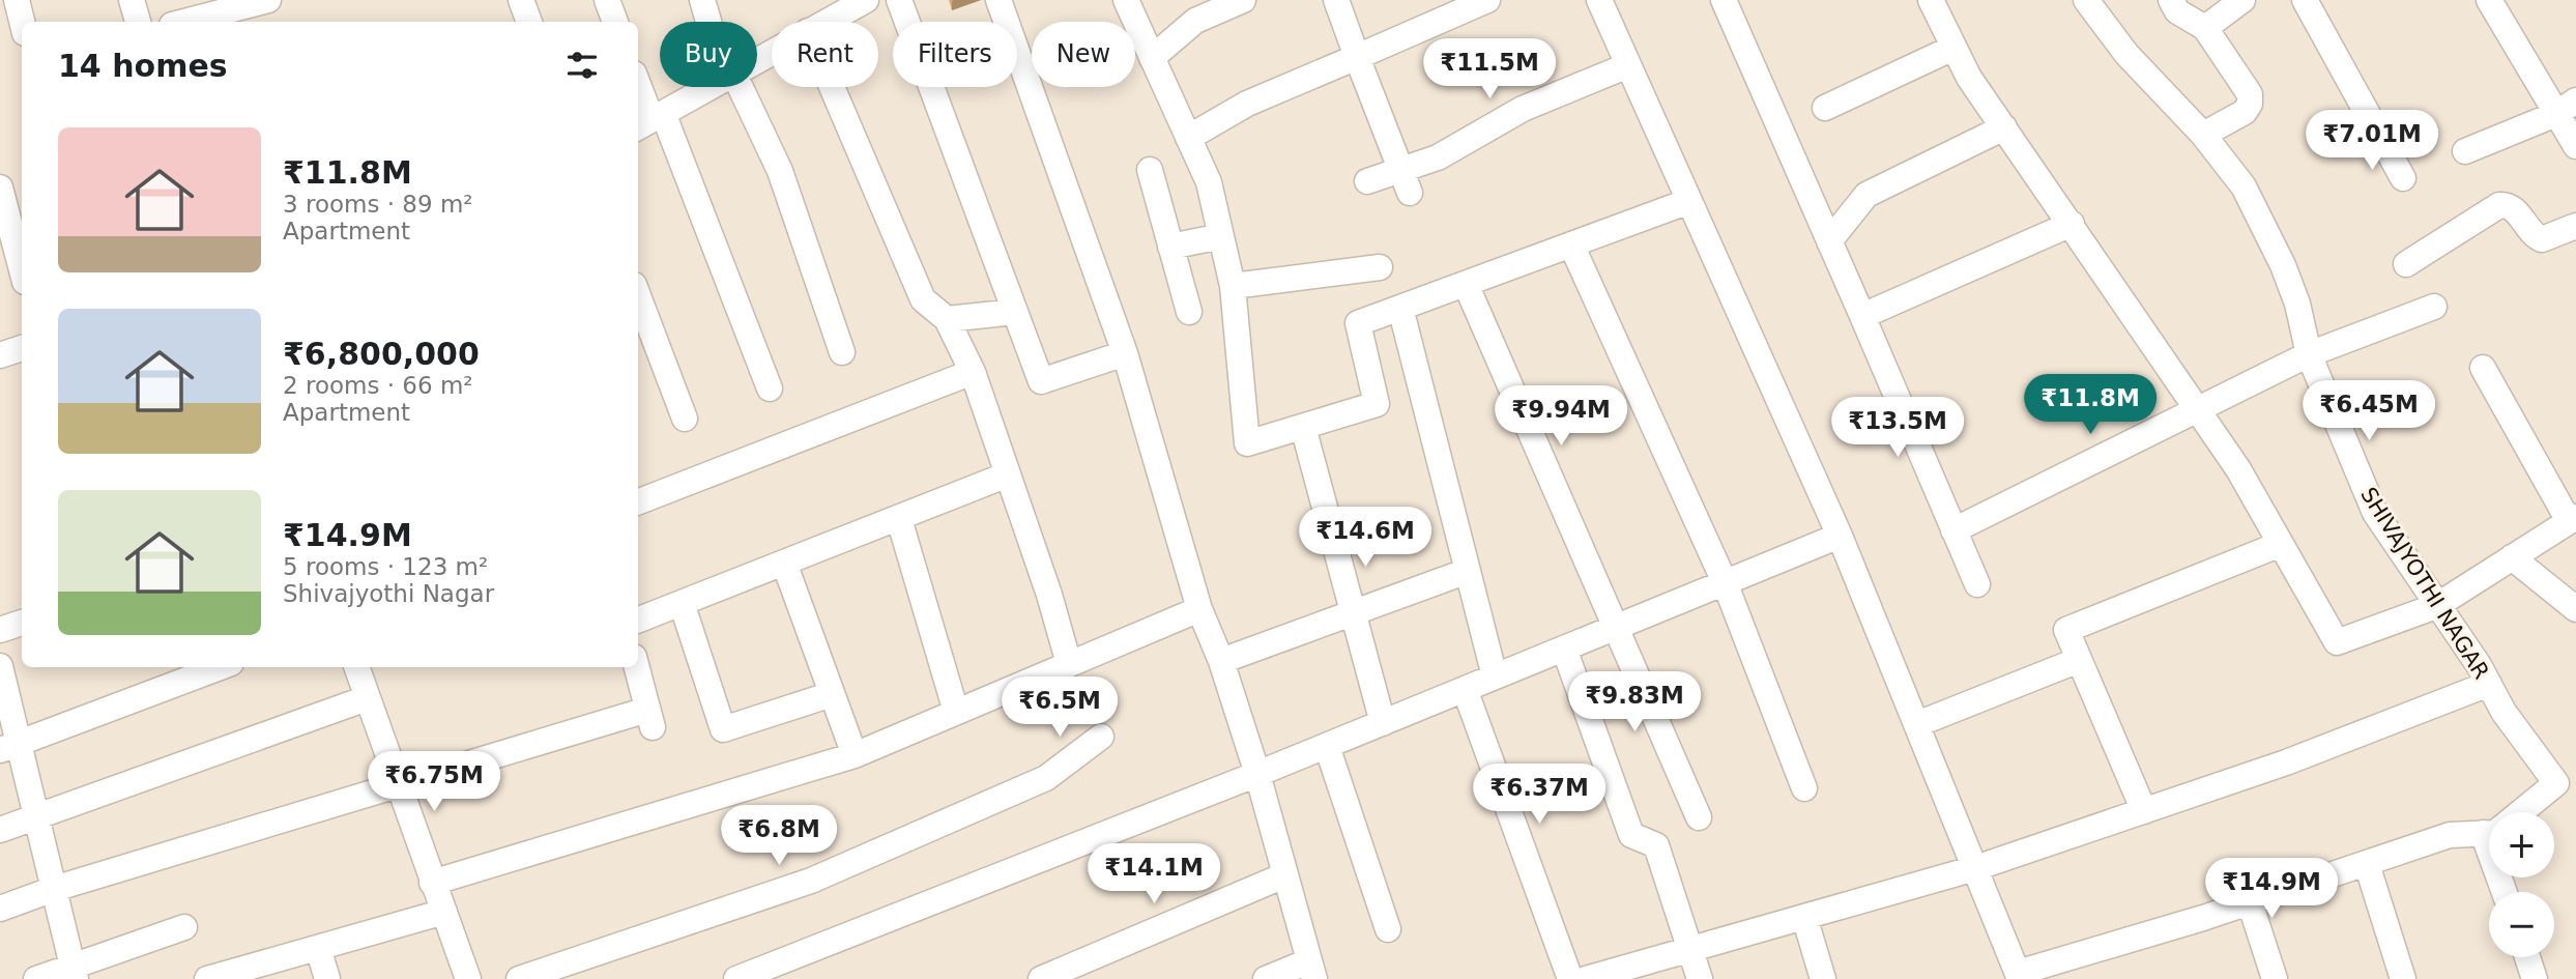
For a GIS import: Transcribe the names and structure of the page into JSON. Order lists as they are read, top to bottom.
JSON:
{
  "streets": {
    "street": ["SHIVAJYOTHI NAGAR"]
  },
  "page": {
    "chip": [
      "Buy",
      "Rent",
      "Filters",
      "New"
    ],
    "heading": "14 homes",
    "price": [
      "₹11.5M",
      "₹7.01M",
      "₹11.8M",
      "₹6.45M",
      "₹9.94M",
      "₹13.5M",
      "₹14.6M",
      "₹9.83M",
      "₹6.5M",
      "₹6.75M",
      "₹6.37M",
      "₹6.8M",
      "₹14.1M",
      "₹14.9M"
    ],
    "list": [
      {
        "name": "₹11.8M",
        "note": "3 rooms · 89 m² · Apartment"
      },
      {
        "name": "₹6,800,000",
        "note": "2 rooms · 66 m² · Apartment"
      },
      {
        "name": "₹14.9M",
        "note": "5 rooms · 123 m² · Shivajyothi Nagar"
      }
    ],
    "map_buttons": ["+", "−"]
  }
}
